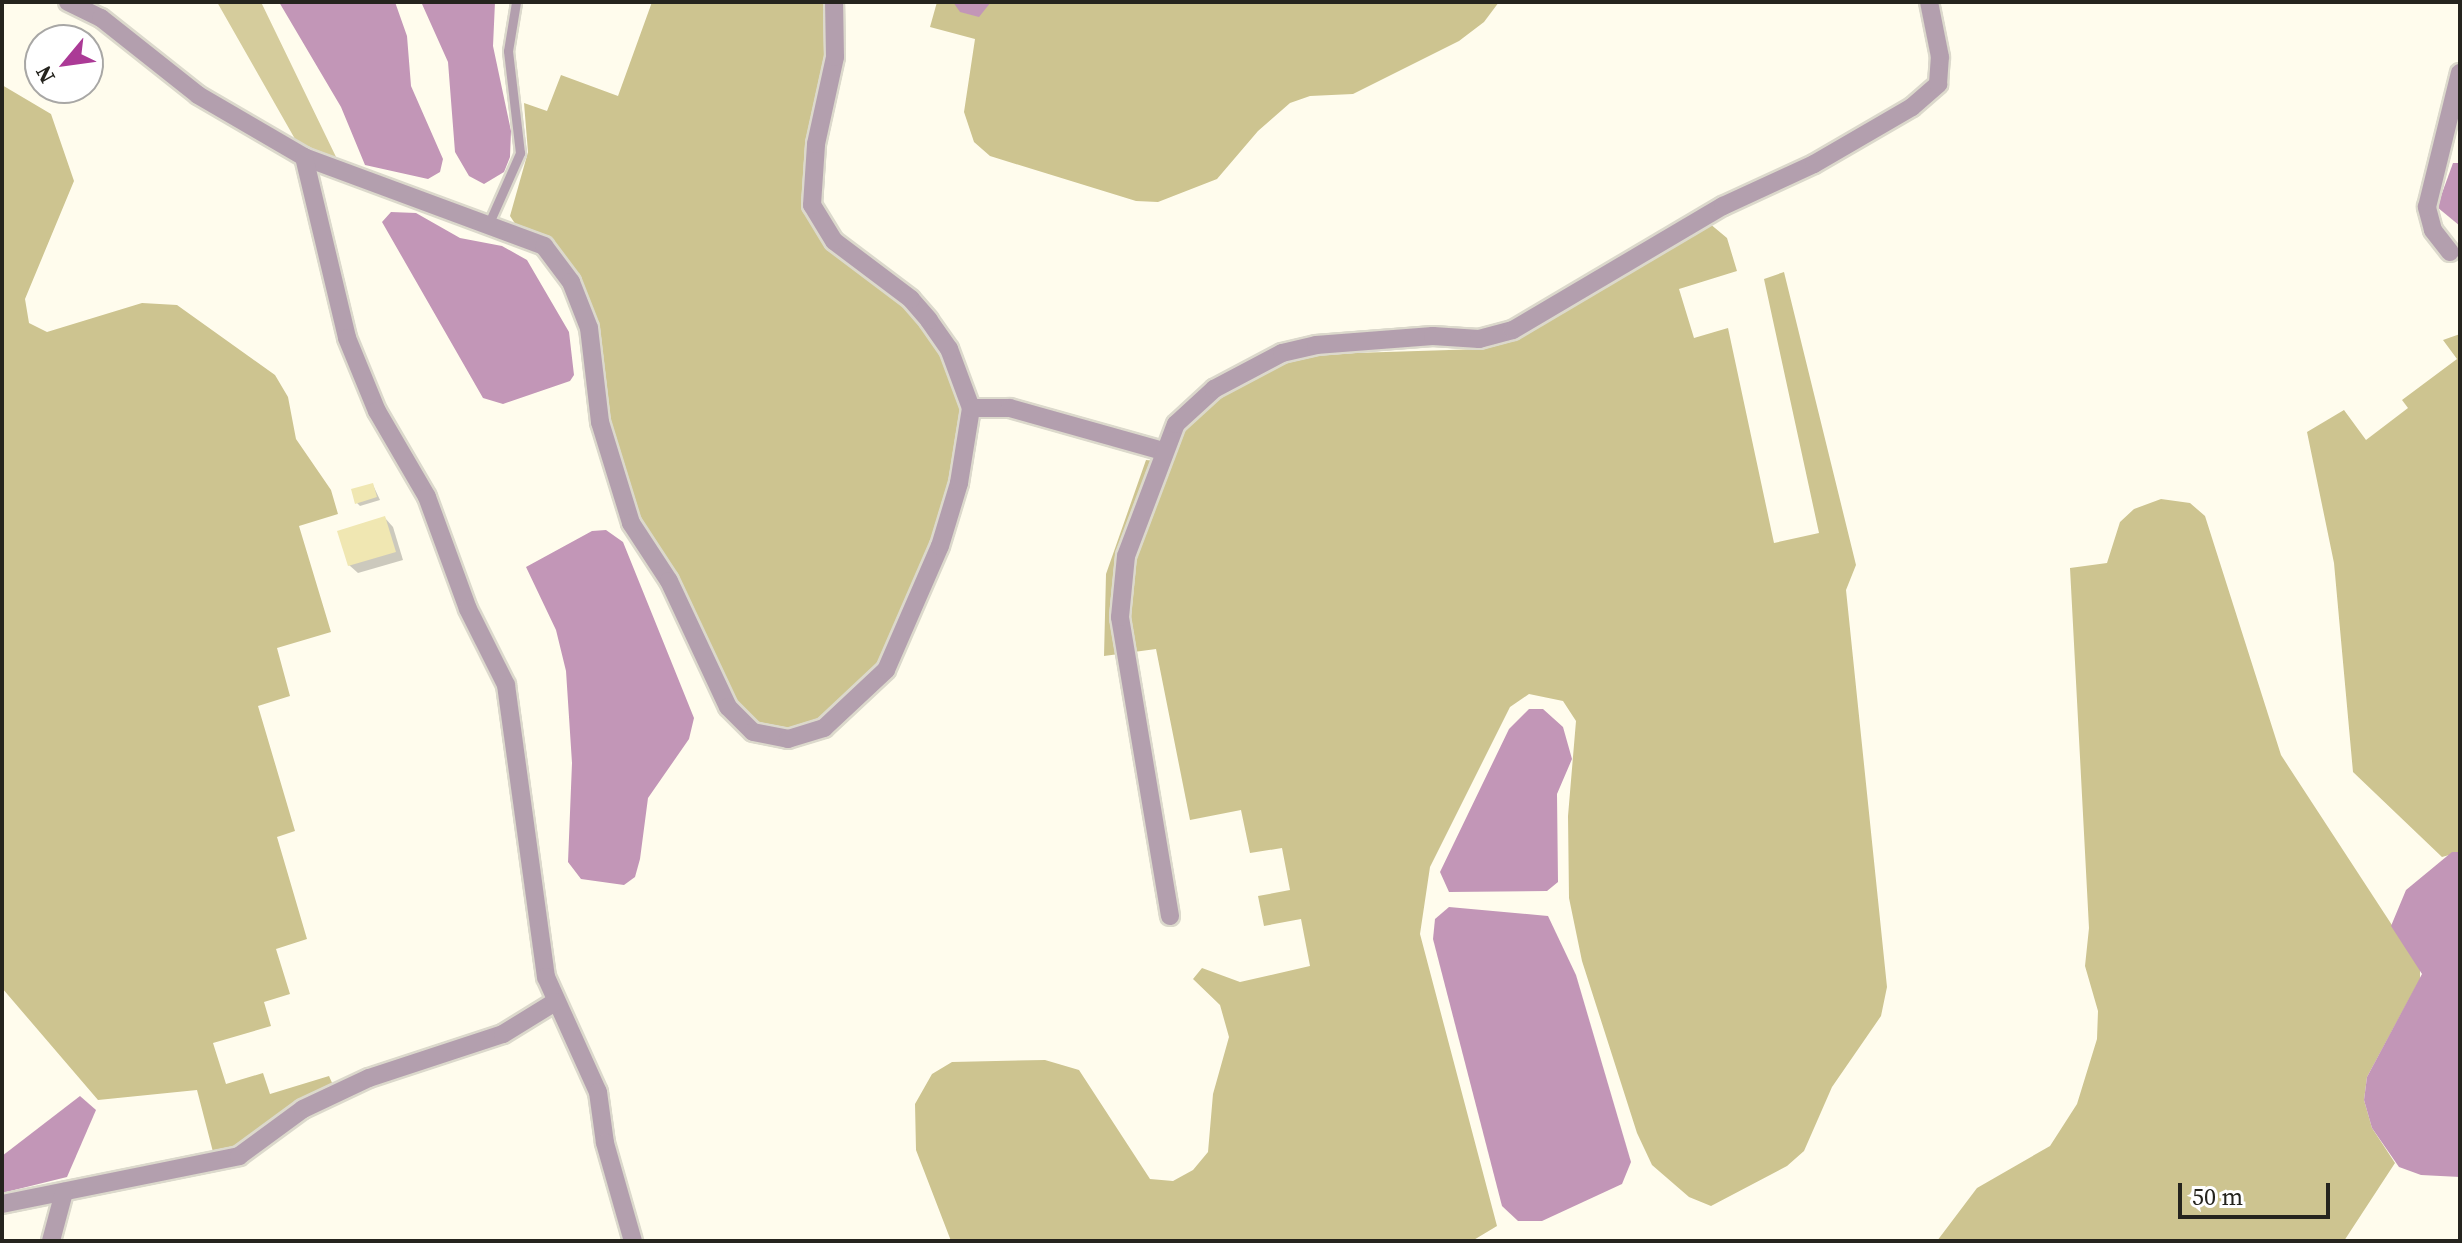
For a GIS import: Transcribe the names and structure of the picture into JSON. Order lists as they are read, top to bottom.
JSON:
{
  "scale_bar": "50 m",
  "north": "bottom left"
}
